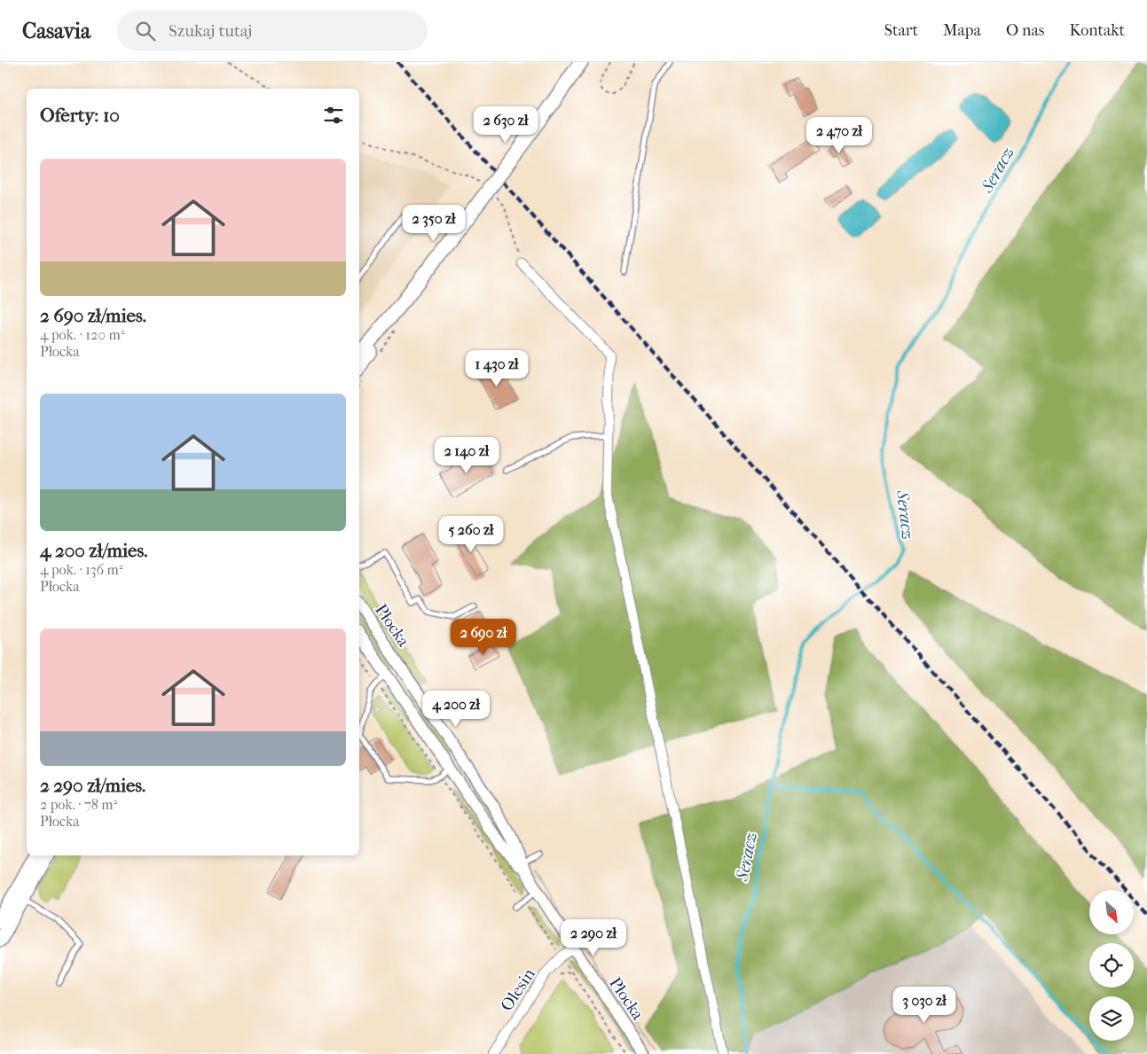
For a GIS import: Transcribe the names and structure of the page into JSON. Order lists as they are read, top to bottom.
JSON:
{
  "streets": {
    "street": ["Płocka", "Olesin"]
  },
  "crossings": [
    ["Płocka", "Olesin"]
  ],
  "water": ["Seracz"],
  "north": "bottom right",
  "page": {
    "header": "Casavia",
    "search": "Szukaj tutaj",
    "nav": [
      "Start",
      "Mapa",
      "O nas",
      "Kontakt"
    ],
    "heading": "Oferty: 10",
    "price": [
      "2 630 zł",
      "2 470 zł",
      "2 350 zł",
      "1 430 zł",
      "2 140 zł",
      "5 260 zł",
      "2 690 zł",
      "4 200 zł",
      "2 290 zł",
      "3 030 zł"
    ],
    "list": [
      {
        "name": "2 690 zł/mies.",
        "note": "4 pok. · 120 m² · Płocka"
      },
      {
        "name": "4 200 zł/mies.",
        "note": "4 pok. · 136 m² · Płocka"
      },
      {
        "name": "2 290 zł/mies.",
        "note": "2 pok. · 78 m² · Płocka"
      }
    ]
  }
}
